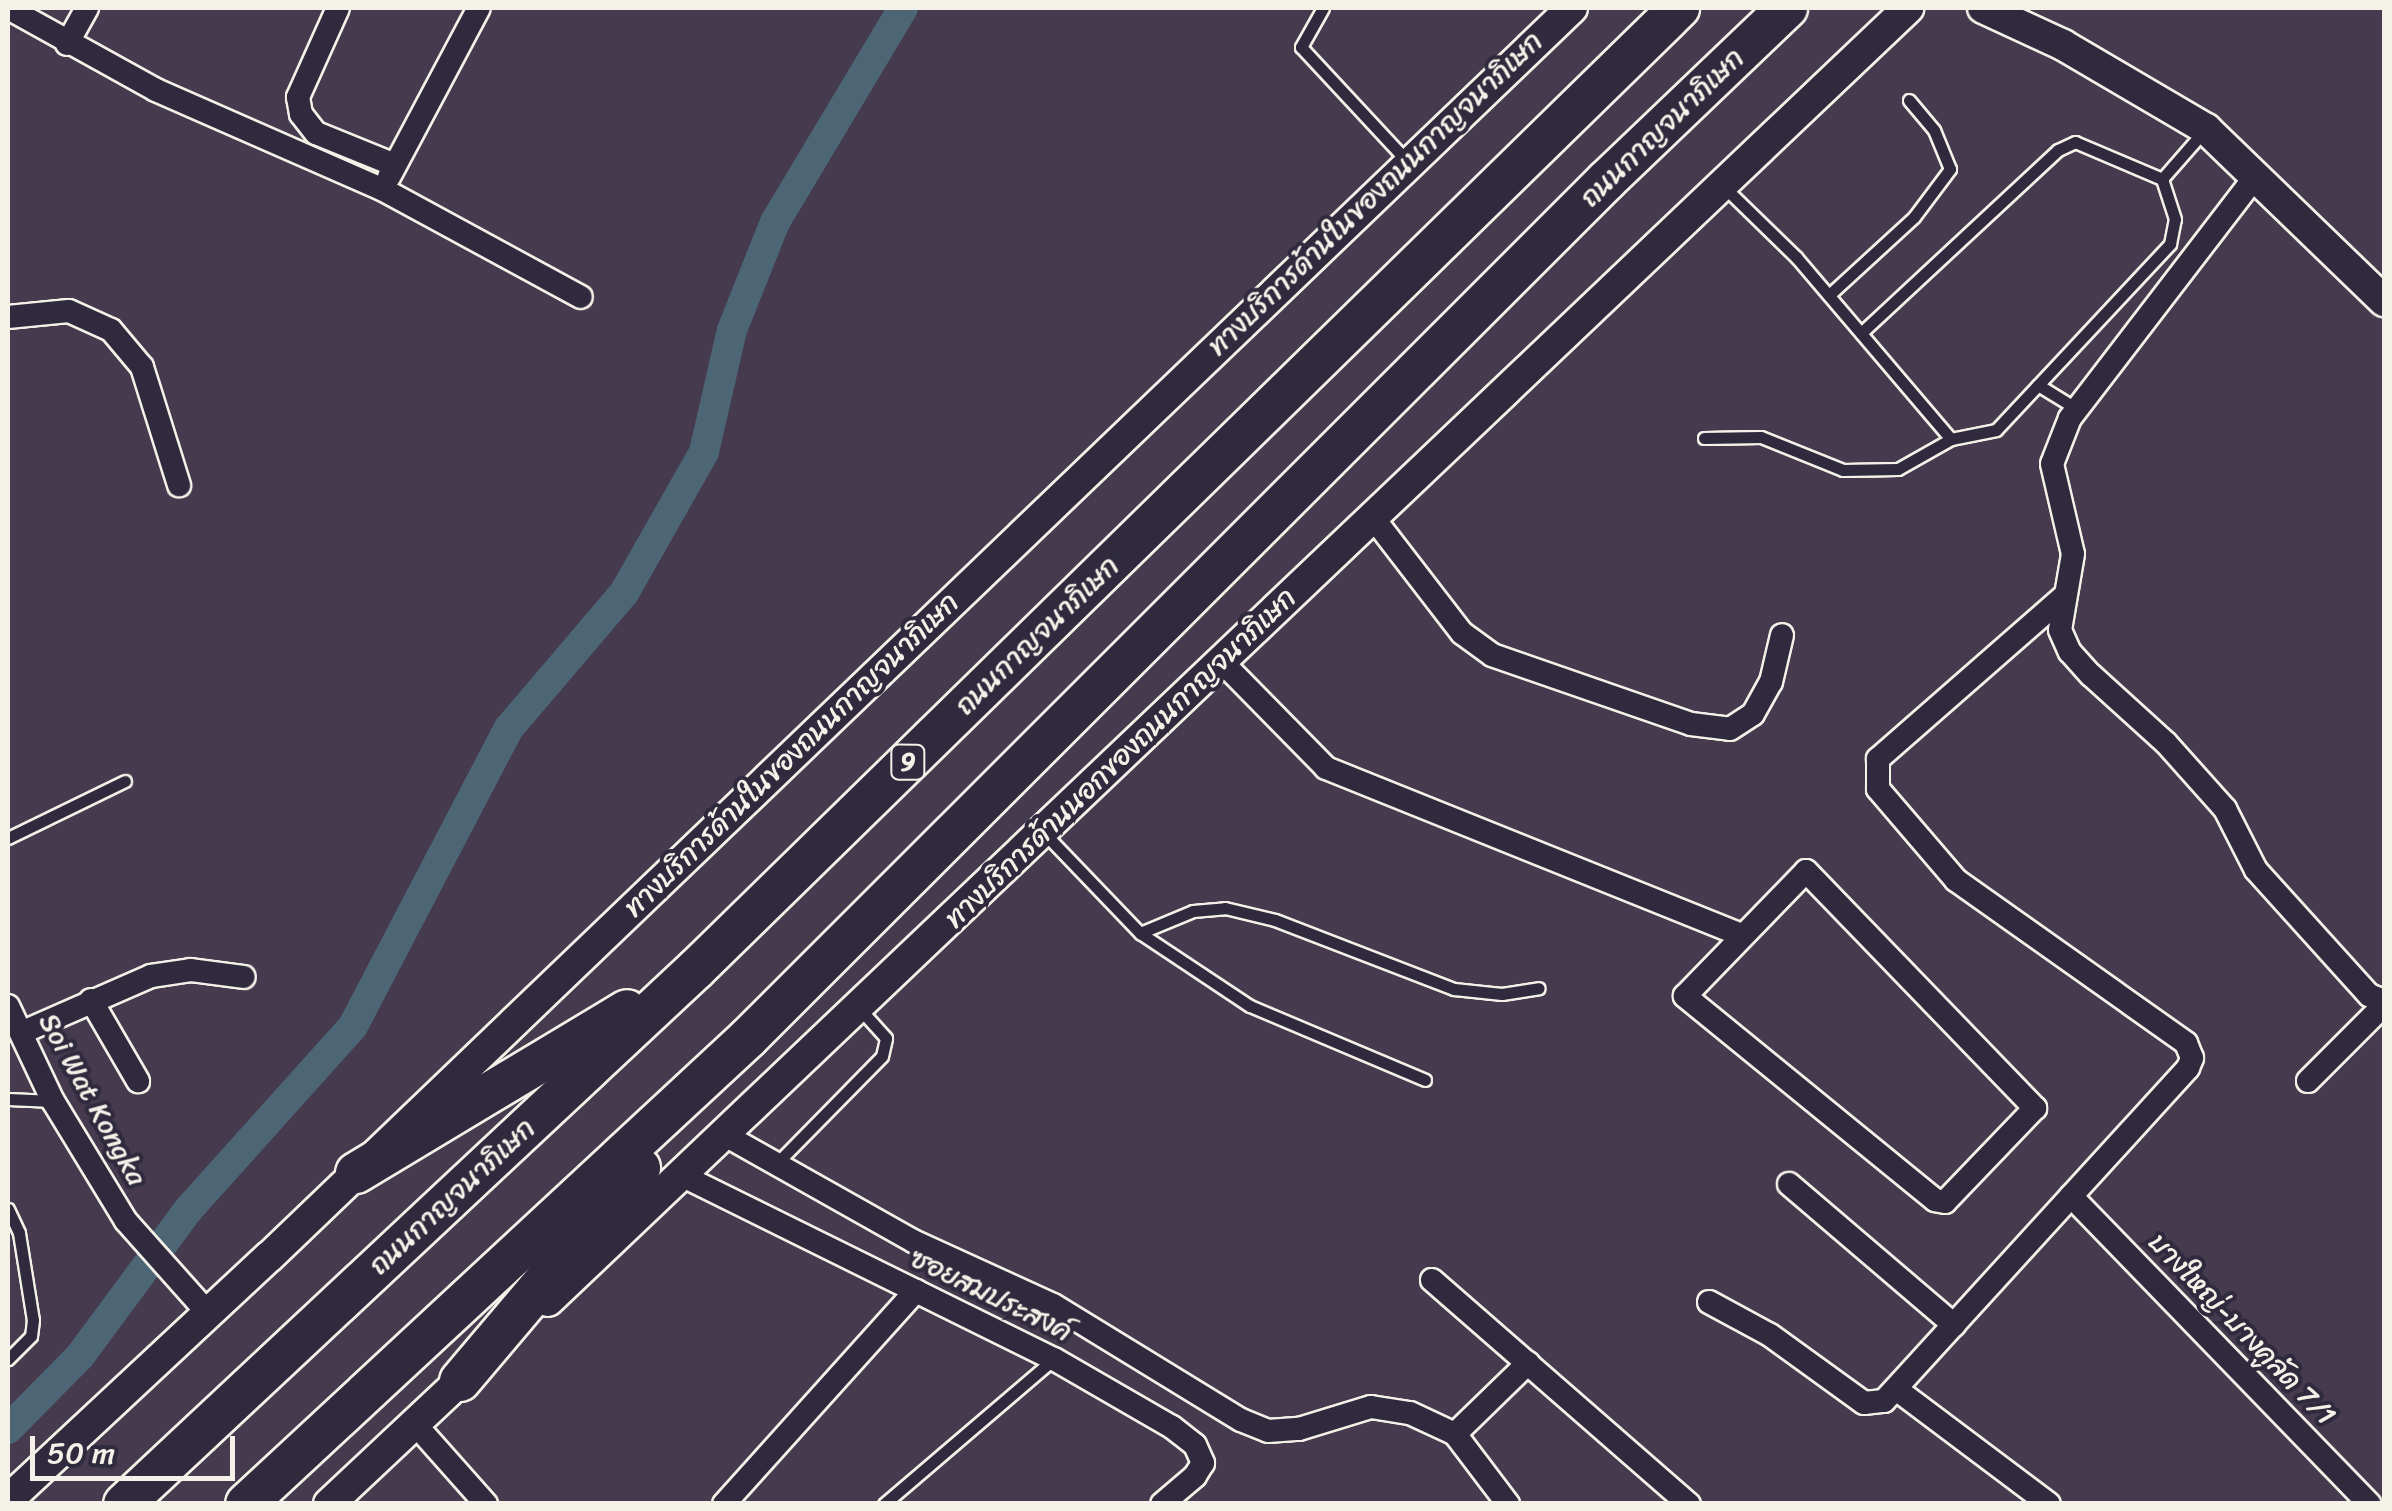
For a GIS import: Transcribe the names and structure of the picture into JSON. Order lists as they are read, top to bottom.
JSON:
{
  "streets": {
    "highway": ["ถนนกาญจนาภิเษก", "9"],
    "main road": ["ทางบริการด้านในของถนนกาญจนาภิเษก", "ทางบริการด้านนอกของถนนกาญจนาภิเษก"],
    "street": ["Soi Wat Kongka", "ซอยสมประสงค์", "บางใหญ่-บางคูลัด 7/1"]
  },
  "crossings": [
    ["ทางบริการด้านในของถนนกาญจนาภิเษก", "Soi Wat Kongka"],
    ["ทางบริการด้านนอกของถนนกาญจนาภิเษก", "ซอยสมประสงค์"]
  ],
  "scale_bar": "50 m"
}
